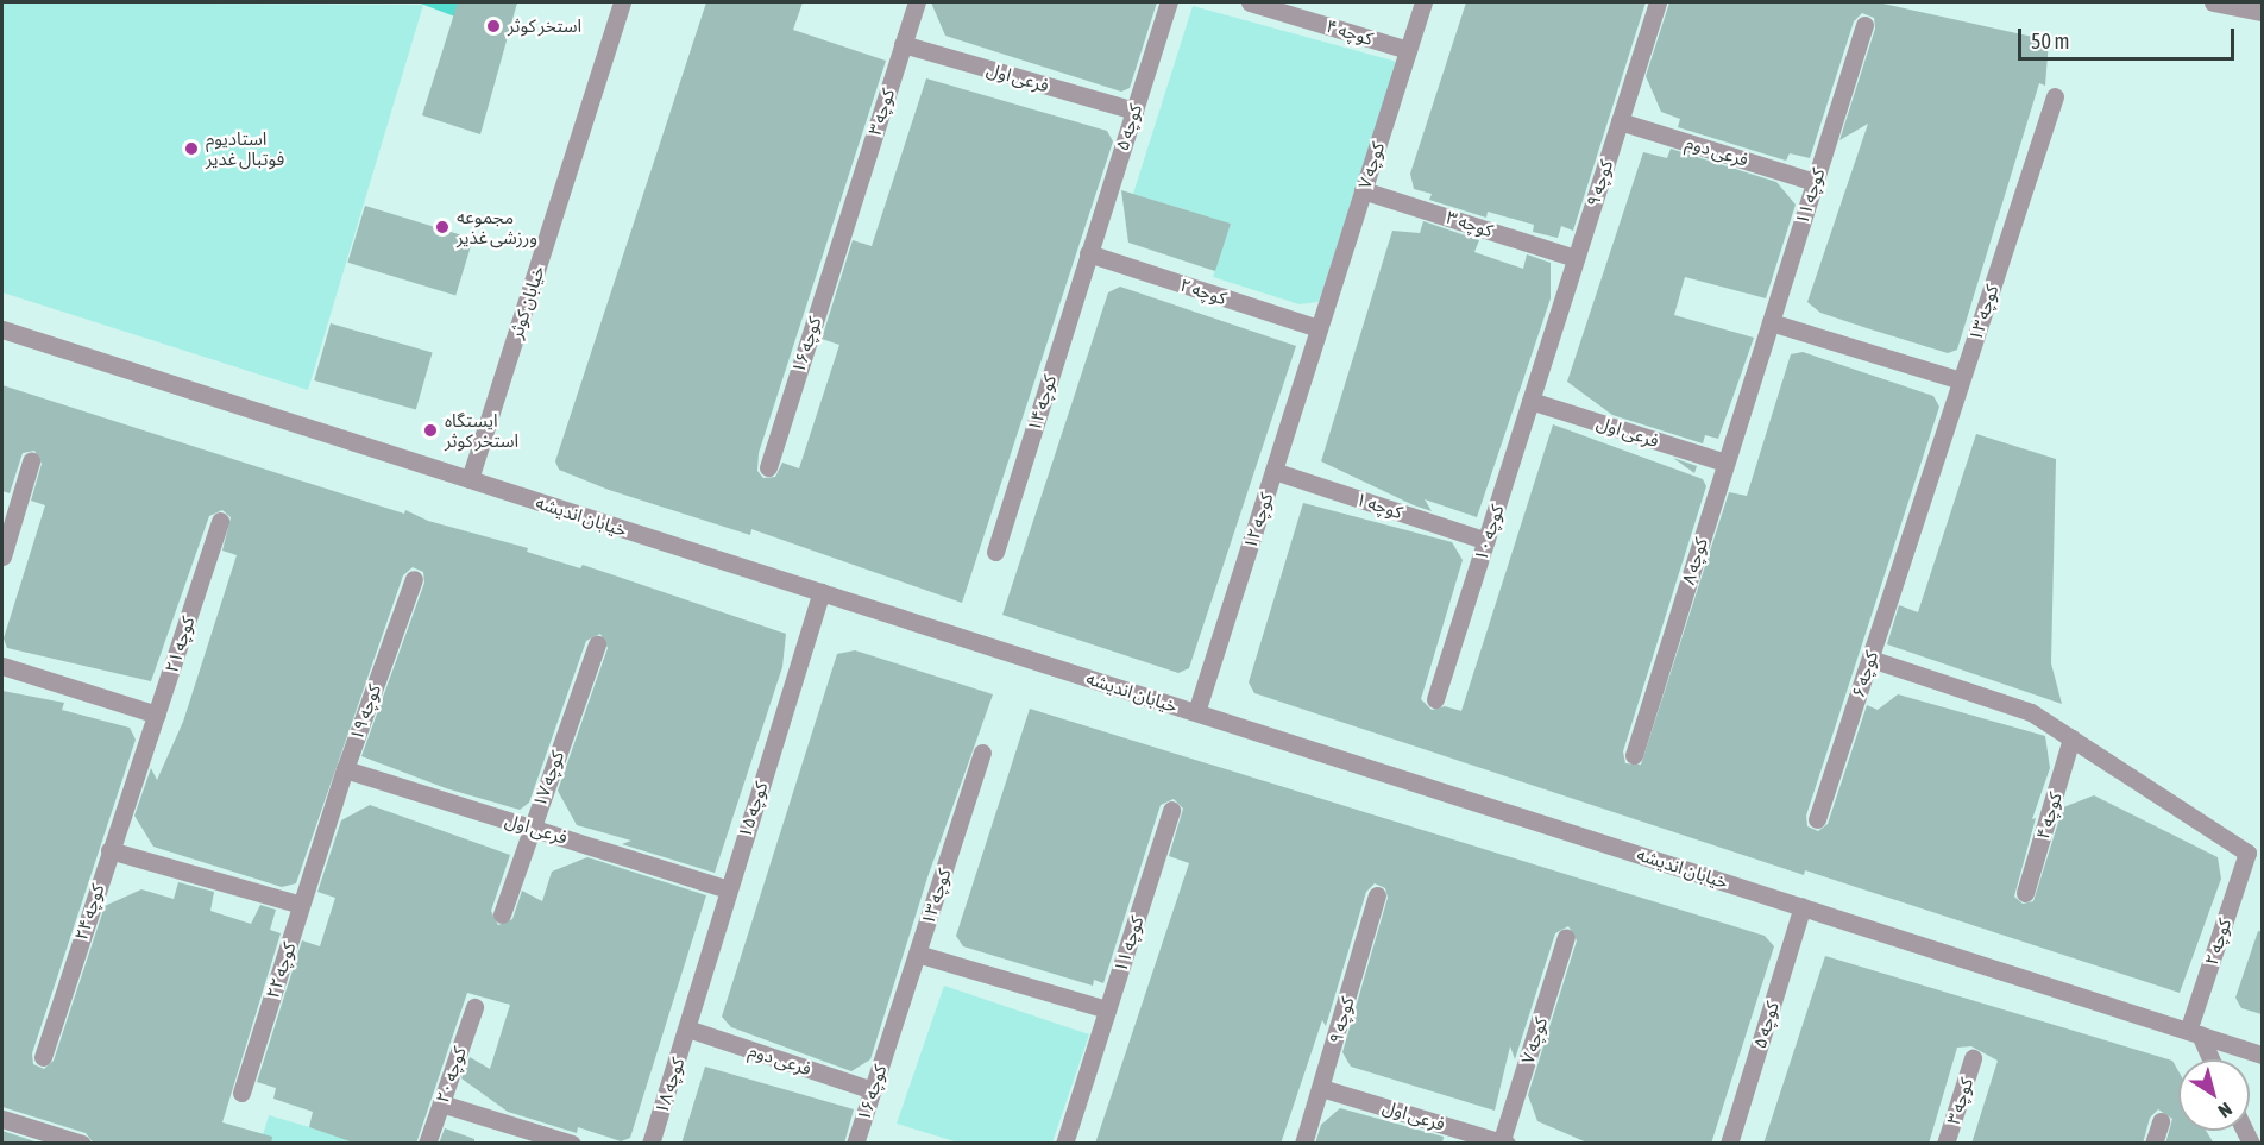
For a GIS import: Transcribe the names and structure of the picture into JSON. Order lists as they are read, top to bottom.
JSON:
{
  "streets": {
    "street": [
      "کوچه ۴",
      "فرعی اول",
      "کوچه ۳",
      "کوچه ۵",
      "فرعی دوم",
      "کوچه ۷",
      "کوچه ۹",
      "کوچه ۱۱",
      "کوچه ۲",
      "خیابان کوثر",
      "کوچه ۱۳",
      "کوچه ۱۶",
      "کوچه ۱۴",
      "کوچه ۱",
      "خیابان اندیشه",
      "کوچه ۱۲",
      "کوچه ۱۰",
      "کوچه ۸",
      "کوچه ۲۱",
      "کوچه ۶",
      "کوچه ۱۹",
      "کوچه ۱۷",
      "کوچه ۱۵",
      "کوچه ۲۴",
      "کوچه ۲۲",
      "کوچه ۲۰",
      "کوچه ۱۸"
    ]
  },
  "crossings": [
    ["کوچه ۴", "کوچه ۷"],
    ["کوچه ۴", "کوچه ۲"],
    ["فرعی اول", "کوچه ۳"],
    ["فرعی اول", "کوچه ۵"],
    ["فرعی اول", "کوچه ۷"],
    ["فرعی اول", "کوچه ۹"],
    ["فرعی اول", "کوچه ۱۰"],
    ["فرعی اول", "کوچه ۸"],
    ["فرعی اول", "کوچه ۱۹"],
    ["فرعی اول", "کوچه ۱۷"],
    ["فرعی اول", "کوچه ۱۵"],
    ["کوچه ۳", "کوچه ۷"],
    ["کوچه ۳", "کوچه ۹"],
    ["کوچه ۳", "کوچه ۱۶"],
    ["کوچه ۵", "کوچه ۲"],
    ["کوچه ۵", "کوچه ۱۴"],
    ["کوچه ۵", "خیابان اندیشه"],
    ["فرعی دوم", "کوچه ۹"],
    ["فرعی دوم", "کوچه ۱۱"],
    ["فرعی دوم", "کوچه ۱۶"],
    ["فرعی دوم", "کوچه ۱۵"],
    ["فرعی دوم", "کوچه ۱۸"],
    ["کوچه ۷", "کوچه ۲"],
    ["کوچه ۷", "کوچه ۱۲"],
    ["کوچه ۹", "کوچه ۱۰"],
    ["کوچه ۱۱", "کوچه ۸"],
    ["کوچه ۲", "کوچه ۱۴"],
    ["کوچه ۲", "خیابان اندیشه"],
    ["کوچه ۲", "کوچه ۱۲"],
    ["خیابان کوثر", "خیابان اندیشه"],
    ["کوچه ۱۳", "کوچه ۱۶"],
    ["کوچه ۱۳", "کوچه ۶"],
    ["کوچه ۱", "کوچه ۱۲"],
    ["کوچه ۱", "کوچه ۱۰"],
    ["خیابان اندیشه", "کوچه ۱۲"],
    ["خیابان اندیشه", "کوچه ۱۵"],
    ["کوچه ۲۱", "کوچه ۲۴"],
    ["کوچه ۱۹", "کوچه ۲۲"],
    ["کوچه ۱۵", "کوچه ۱۸"]
  ],
  "places": [
    "استخر کوثر",
    "استادیوم فوتبال غدیر",
    "مجموعه ورزشی غذیر",
    "ایستگاه استخر کوثر"
  ],
  "scale_bar": "50 m",
  "north": "bottom right"
}
